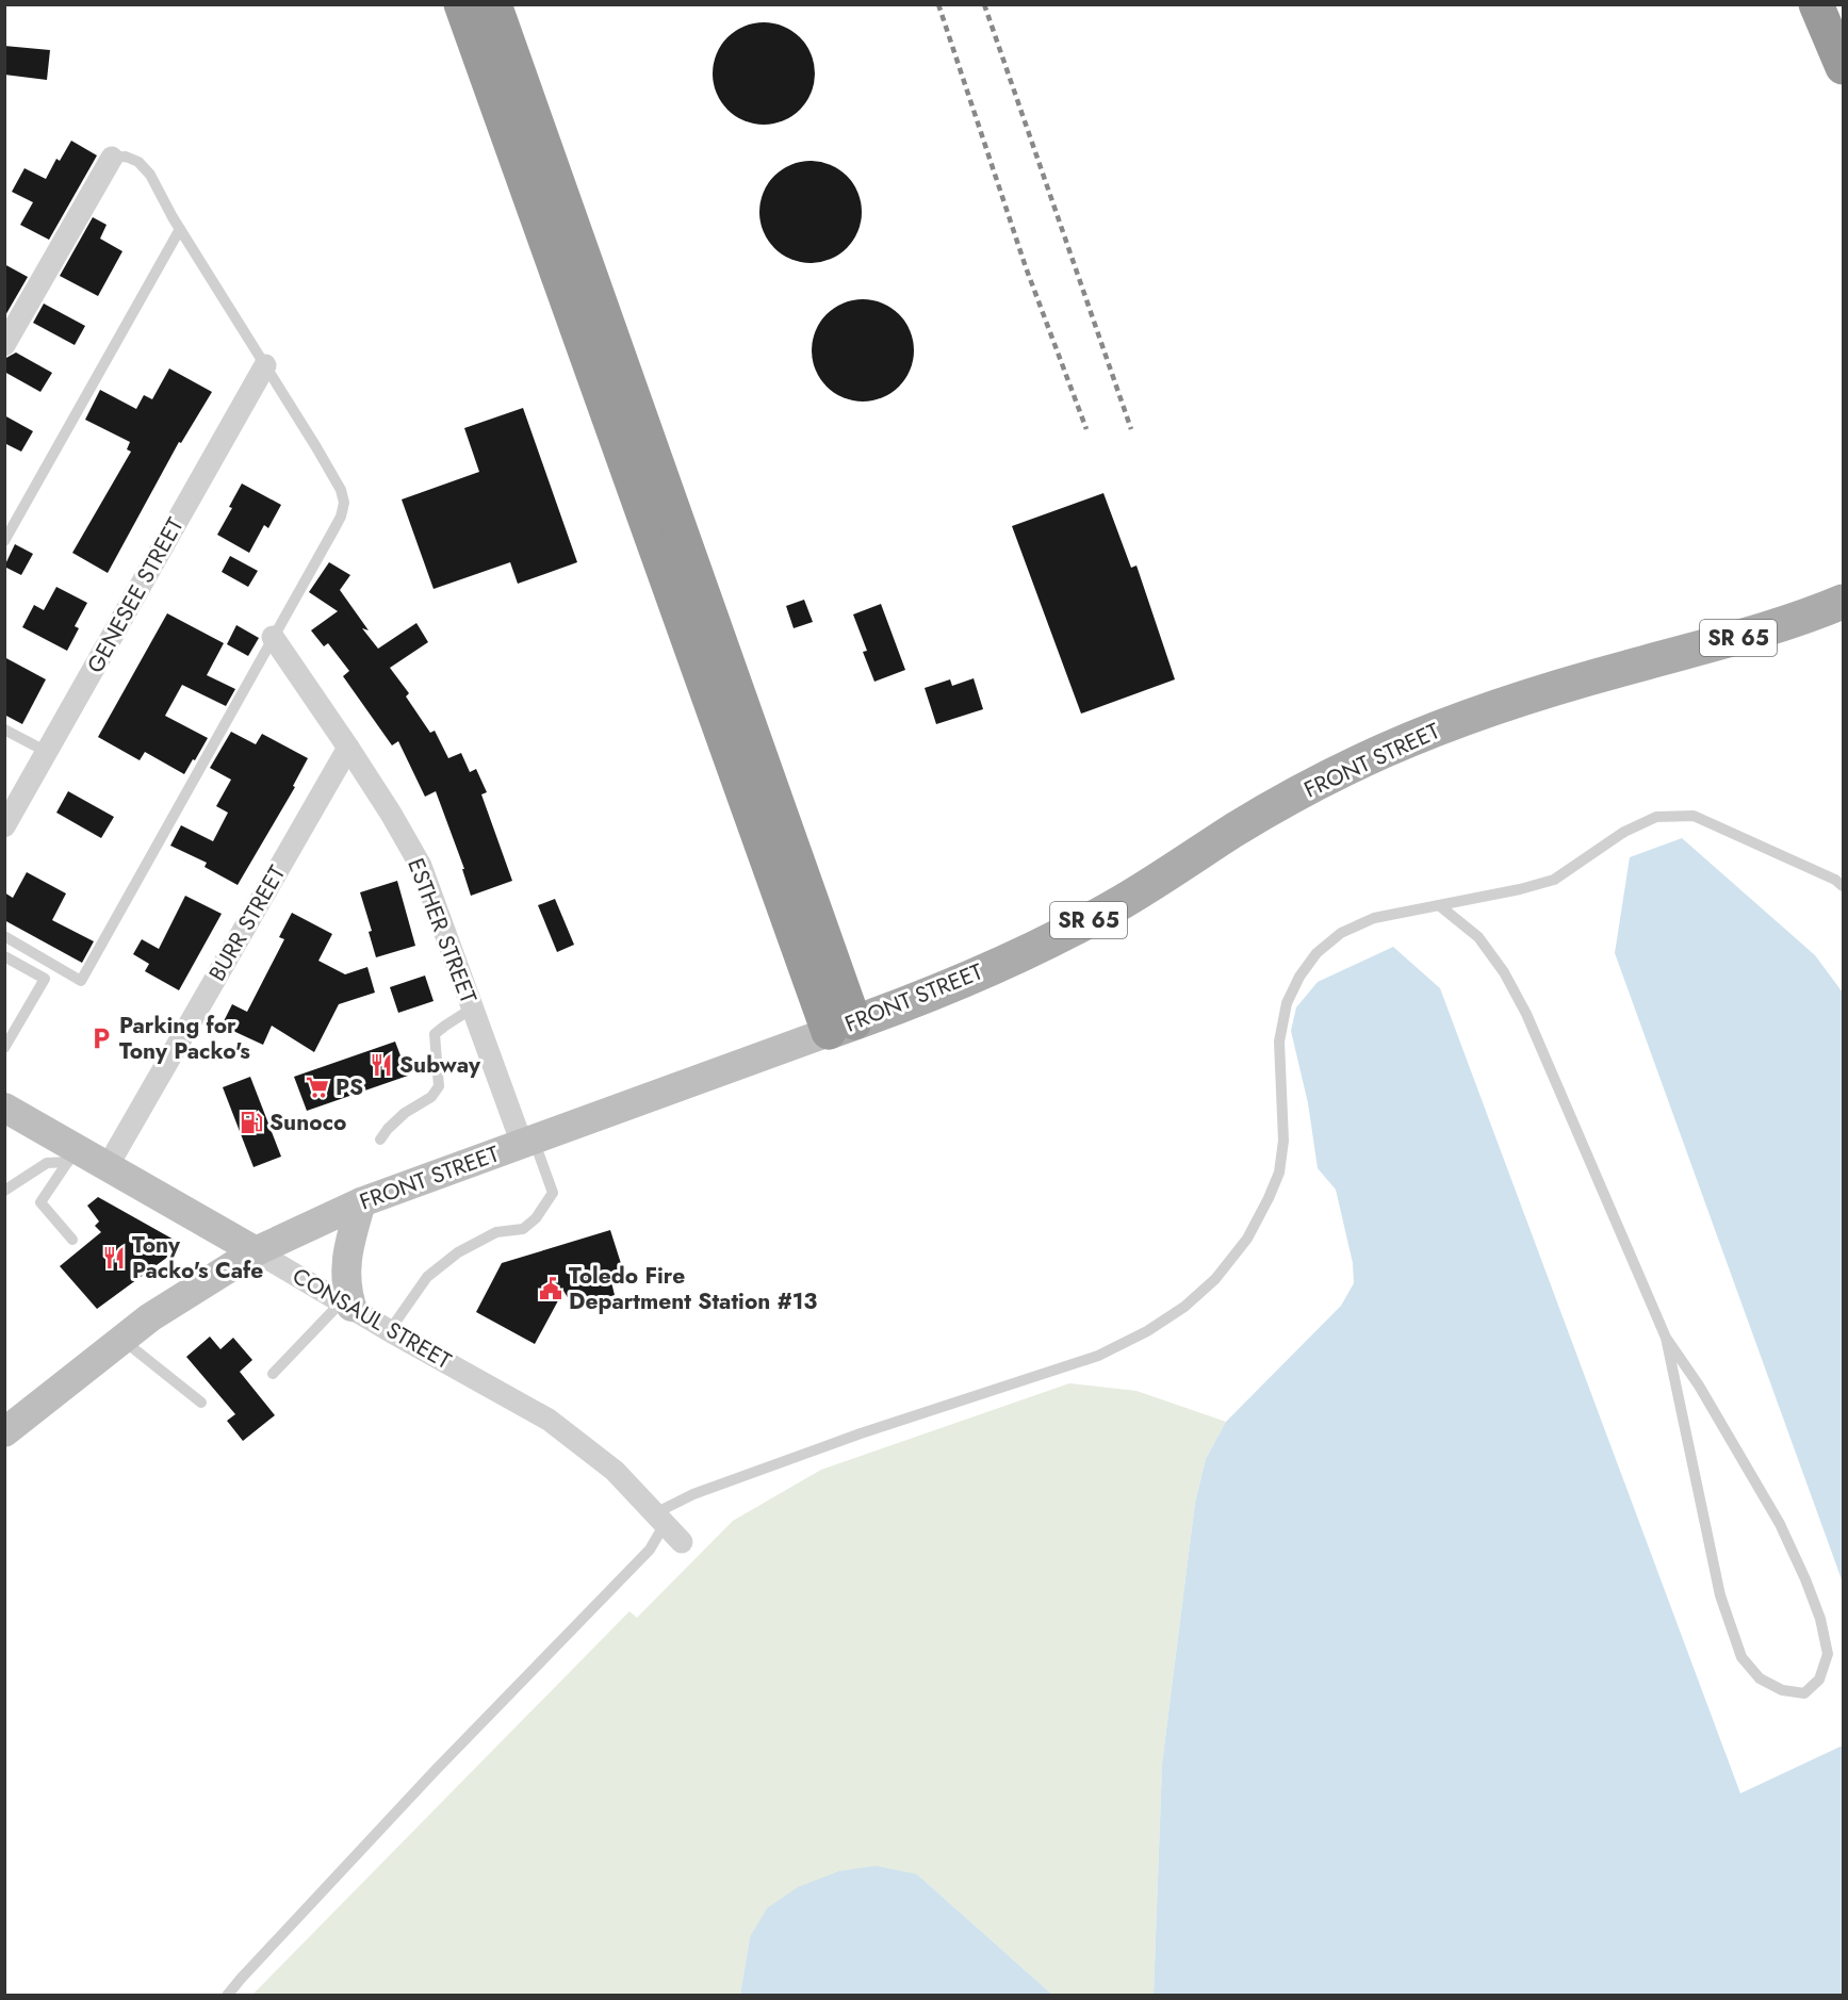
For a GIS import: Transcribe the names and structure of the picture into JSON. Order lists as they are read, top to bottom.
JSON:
{
  "streets": {
    "main road": ["SR 65", "FRONT STREET"],
    "street": [
      "GENESEE STREET",
      "BURR STREET",
      "ESTHER STREET",
      "CONSAUL STREET"
    ]
  },
  "crossings": [
    ["FRONT STREET", "ESTHER STREET"],
    ["FRONT STREET", "CONSAUL STREET"],
    ["BURR STREET", "ESTHER STREET"],
    ["BURR STREET", "CONSAUL STREET"]
  ],
  "places": {
    "parking": ["Parking for Tony Packo's"],
    "restaurant": ["Subway", "Tony Packo's Cafe"],
    "supermarket": ["PS"],
    "fuel station": ["Sunoco"],
    "public building": ["Toledo Fire Department Station #13"]
  }
}
